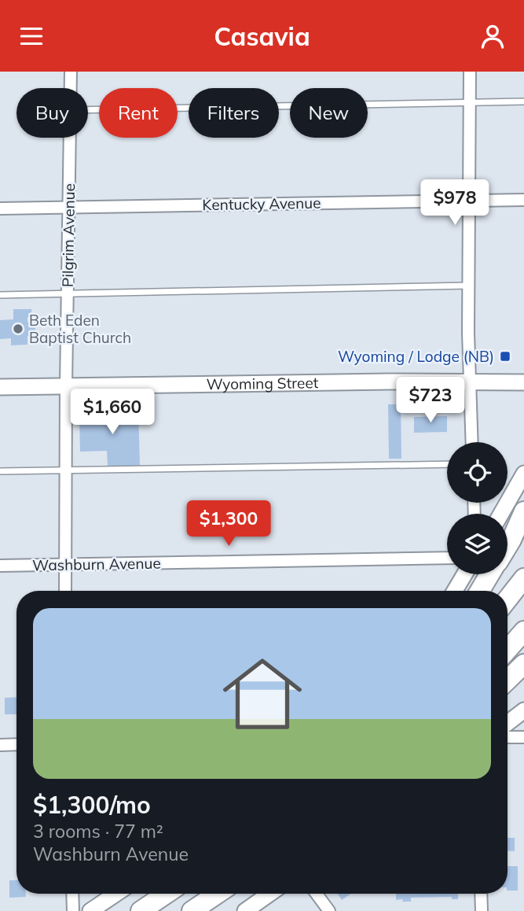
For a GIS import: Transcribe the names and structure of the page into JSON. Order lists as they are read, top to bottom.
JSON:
{
  "streets": {
    "street": [
      "Kentucky Avenue",
      "Pilgrim Avenue",
      "Wyoming Street",
      "Washburn Avenue"
    ]
  },
  "crossings": [
    ["Kentucky Avenue", "Pilgrim Avenue"],
    ["Pilgrim Avenue", "Wyoming Street"],
    ["Pilgrim Avenue", "Washburn Avenue"]
  ],
  "places": {
    "other": ["Beth Eden Baptist Church"],
    "transit": ["Wyoming / Lodge (NB)"]
  },
  "page": {
    "header": "Casavia",
    "chip": [
      "Buy",
      "Rent",
      "Filters",
      "New"
    ],
    "price": [
      "$978",
      "$723",
      "$1,660",
      "$1,300"
    ],
    "list": [
      {
        "name": "$1,300/mo",
        "note": "3 rooms · 77 m² · Washburn Avenue"
      }
    ]
  }
}
